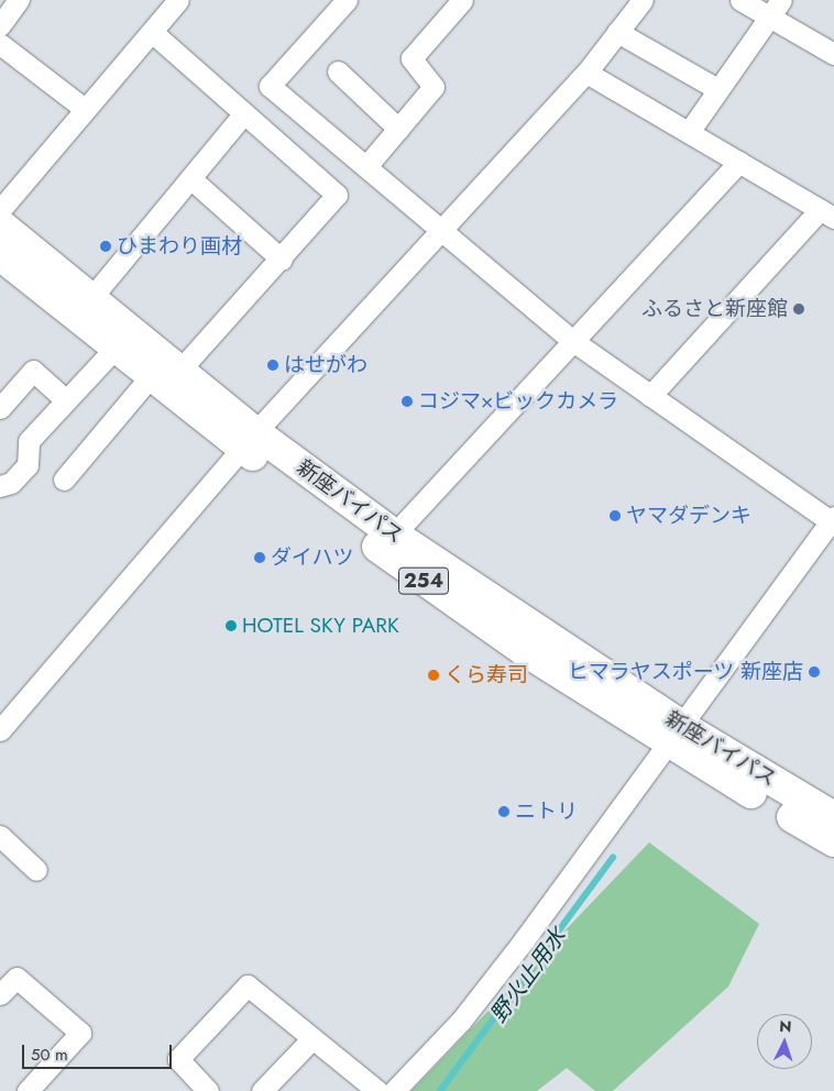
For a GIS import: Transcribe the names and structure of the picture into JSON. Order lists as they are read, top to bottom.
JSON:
{
  "streets": {
    "highway": ["新座バイパス", "254"]
  },
  "water": ["野火止用水"],
  "places": [
    "ひまわり画材",
    "ふるさと新座館",
    "はせがわ",
    "コジマ×ビックカメラ",
    "ヤマダデンキ",
    "ダイハツ",
    "HOTEL SKY PARK",
    "ヒマラヤスポーツ 新座店",
    "くら寿司",
    "ニトリ"
  ],
  "scale_bar": "50 m",
  "north": "top"
}
